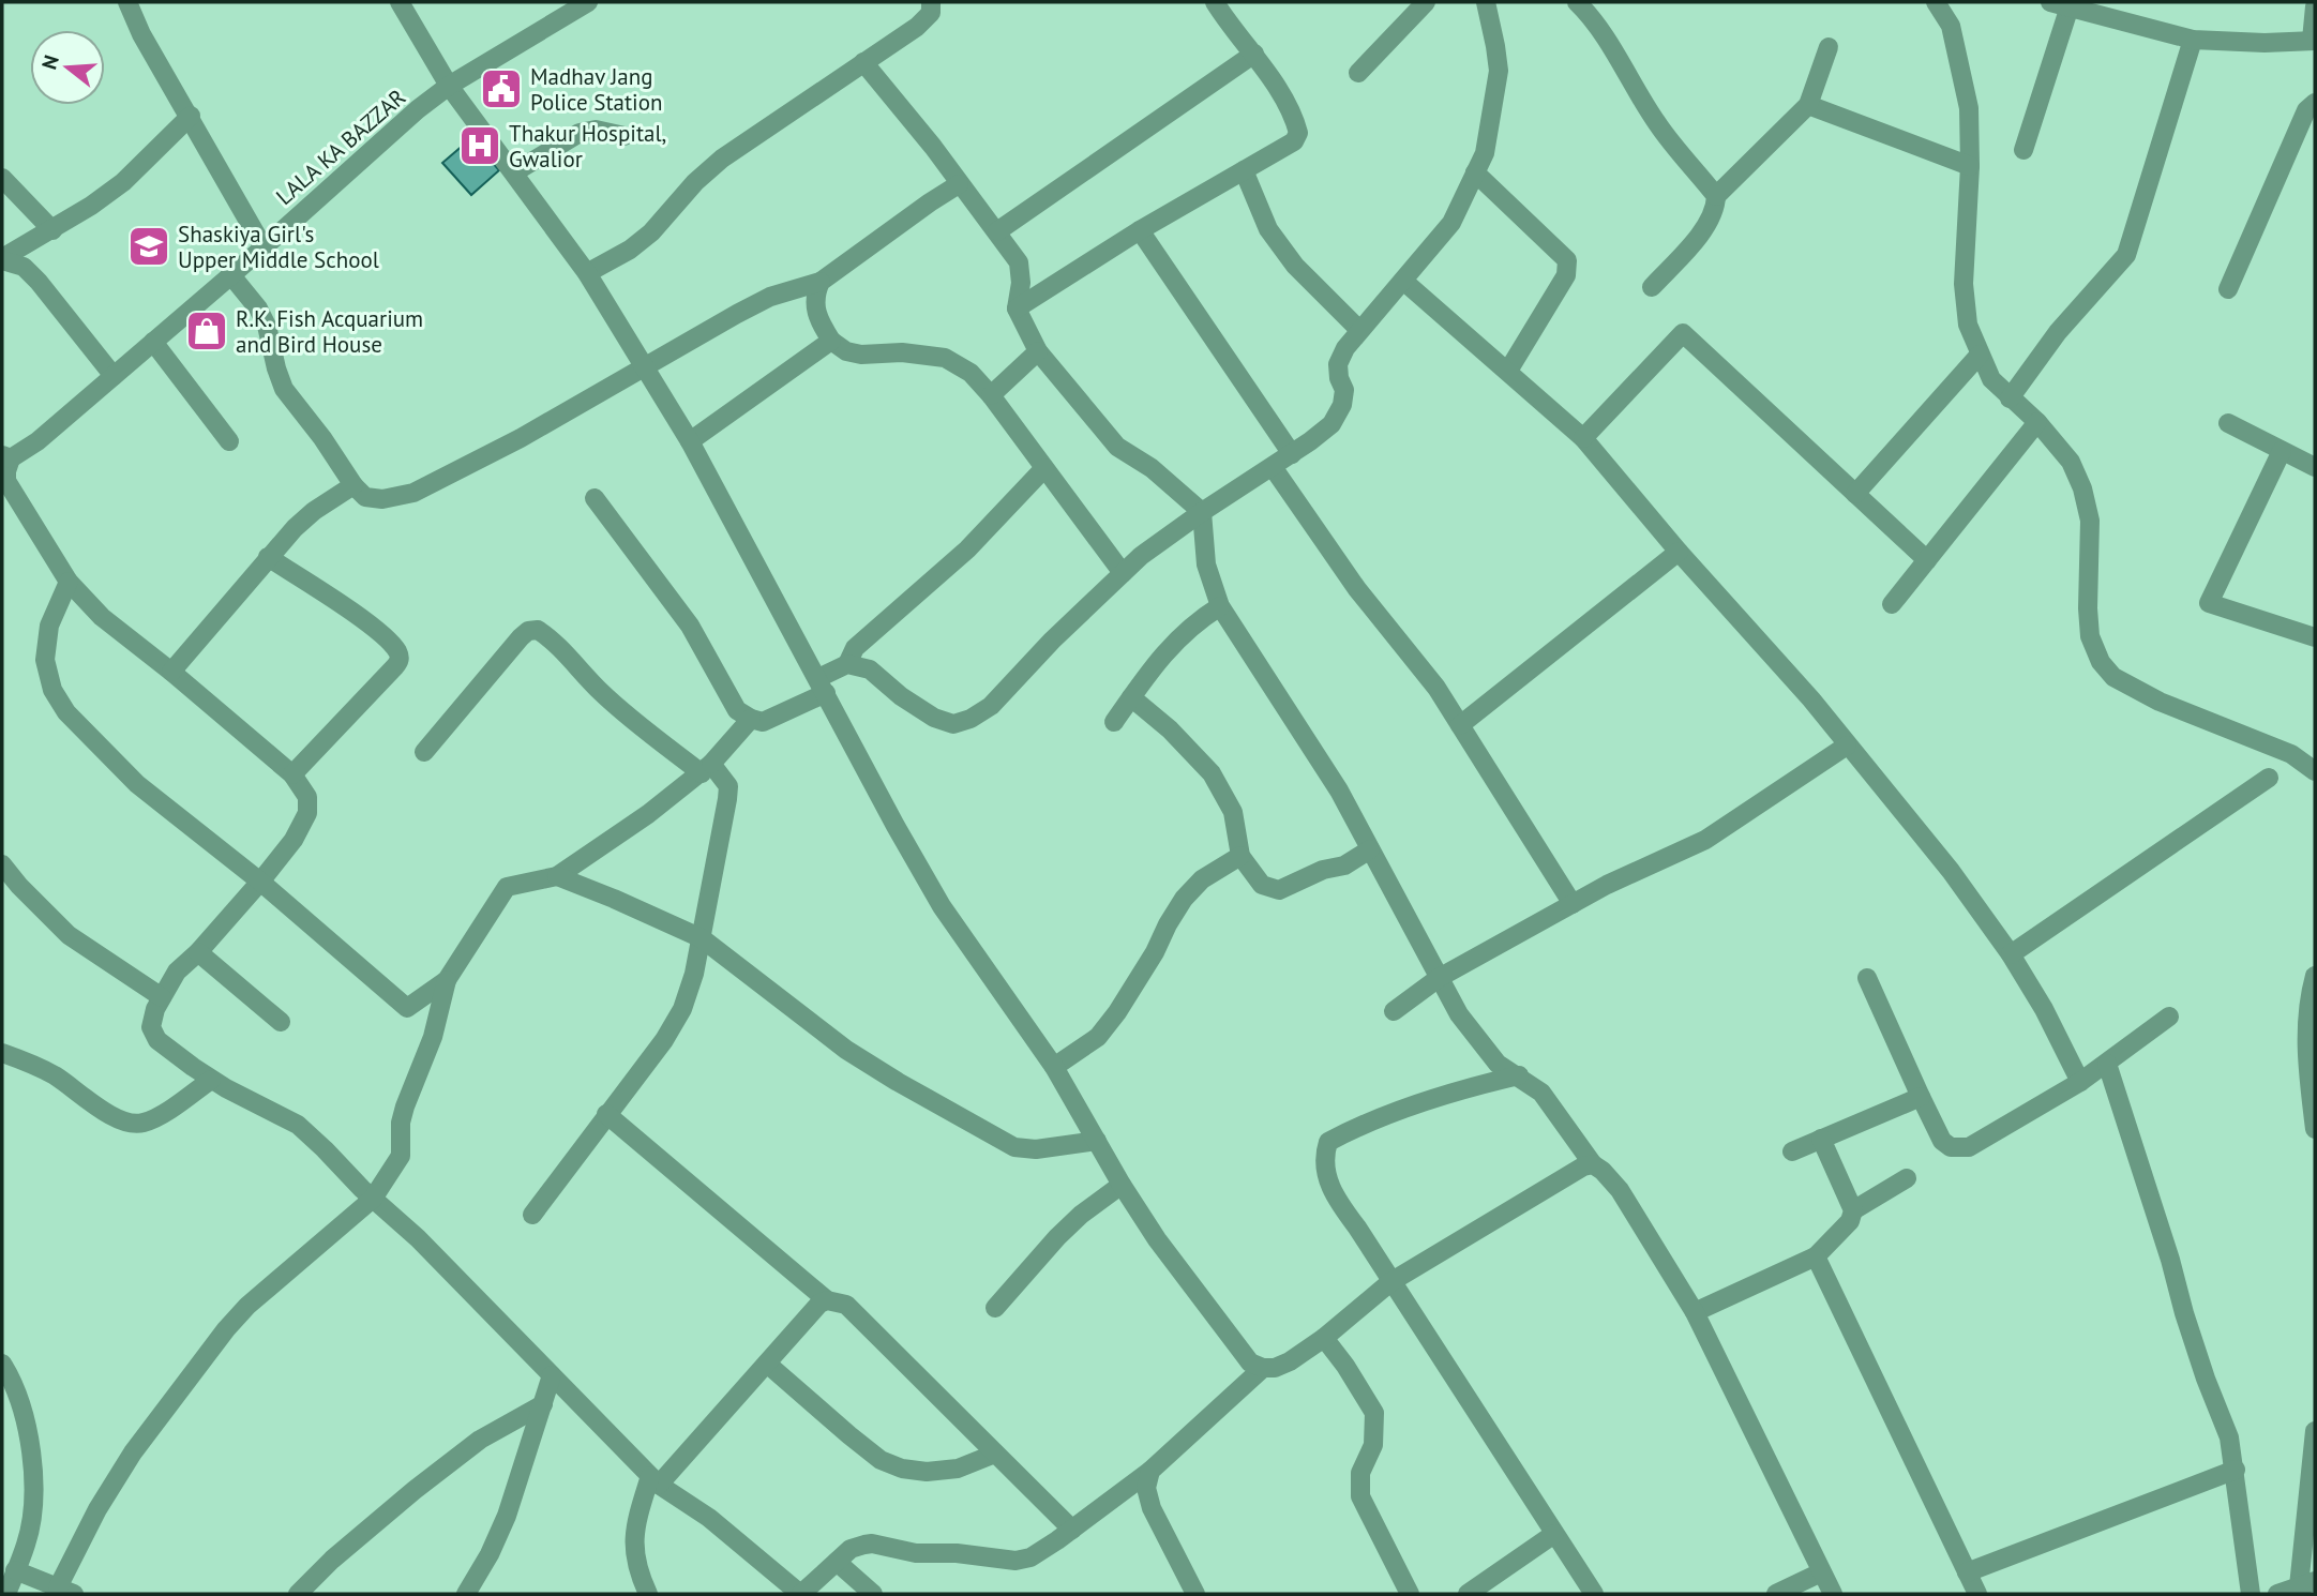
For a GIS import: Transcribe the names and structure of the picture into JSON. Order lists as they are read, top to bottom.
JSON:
{
  "streets": {
    "street": ["LALA KA BAZZAR"]
  },
  "places": {
    "public building": ["Madhav Jang Police Station"],
    "hospital": ["Thakur Hospital, Gwalior"],
    "school or university": ["Shaskiya Girl's Upper Middle School"],
    "shop": ["R.K. Fish Acquarium and Bird House"]
  },
  "north": "left"
}
